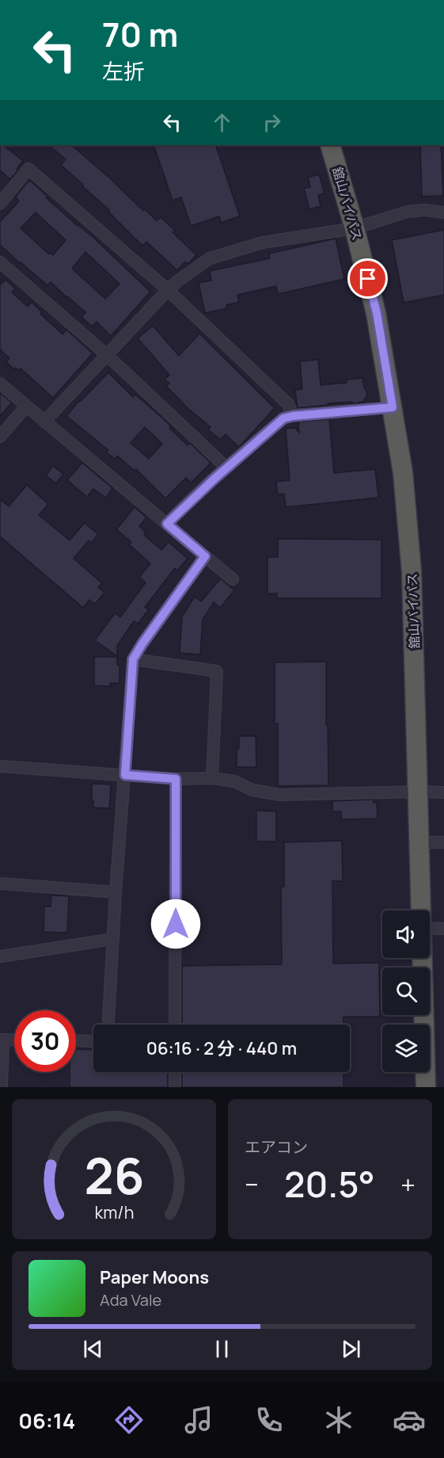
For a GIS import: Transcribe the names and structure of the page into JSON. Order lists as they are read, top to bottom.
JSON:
{
  "streets": {
    "highway": ["舘山バイパス"]
  },
  "page": {
    "turn": ["70 m", "左折"],
    "limit": "30",
    "trip": "06:16 · 2 分 · 440 m",
    "tile": "エアコン",
    "heat": ["−", "20.5°", "+"],
    "song": ["Paper Moons", "Ada Vale"],
    "tabs": "06:14",
    "gauge": ["26", "km/h"]
  }
}
